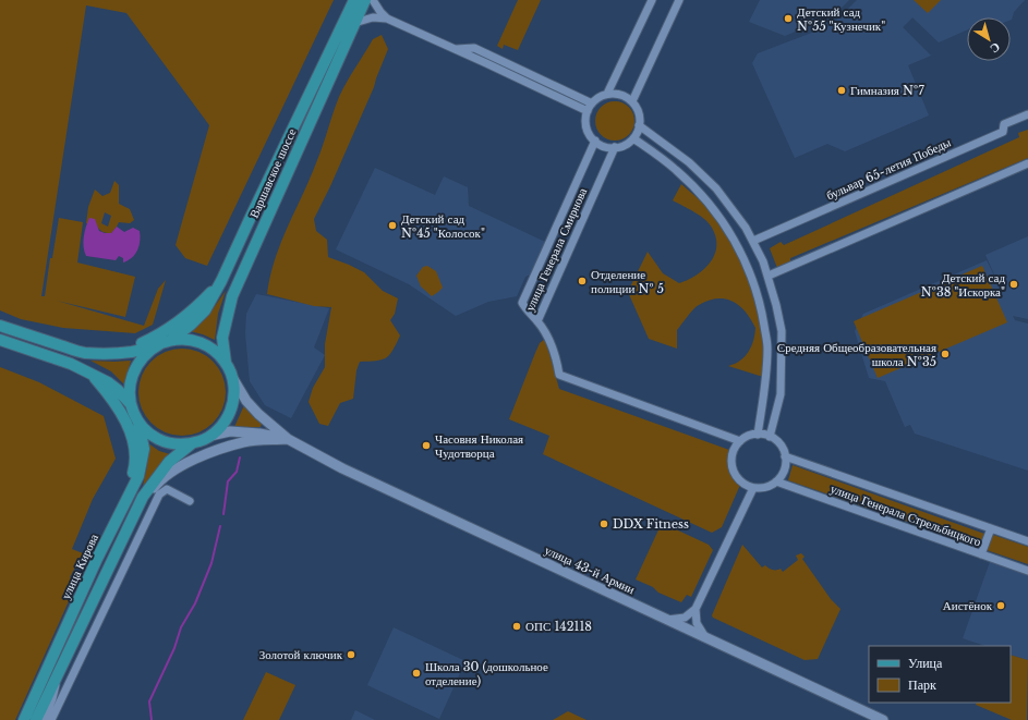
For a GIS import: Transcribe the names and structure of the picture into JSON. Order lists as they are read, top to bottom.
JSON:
{
  "streets": {
    "main road": ["Варшавское шоссе", "улица Кирова", "улица 43-й Армии"],
    "street": ["бульвар 65-летия Победы", "улица Генерала Смирнова", "улица Генерала Стрельбицкого"]
  },
  "crossings": [
    ["Варшавское шоссе", "улица Кирова"],
    ["Варшавское шоссе", "улица 43-й Армии"],
    ["улица Кирова", "улица 43-й Армии"]
  ],
  "places": [
    "Детский сад №55 \"Кузнечик\"",
    "Гимназия №7",
    "Детский сад №45 \"Колосок\"",
    "Отделение полиции № 5",
    "Детский сад №38 \"Искорка\"",
    "Средняя Общеобразовательная школа №35",
    "Часовня Николая Чудотворца",
    "DDX Fitness",
    "Аистёнок",
    "ОПС 142118",
    "Золотой ключик",
    "Школа 30 (дошкольное отделение)"
  ],
  "legend": ["Улица", "Парк"],
  "north": "bottom right"
}
